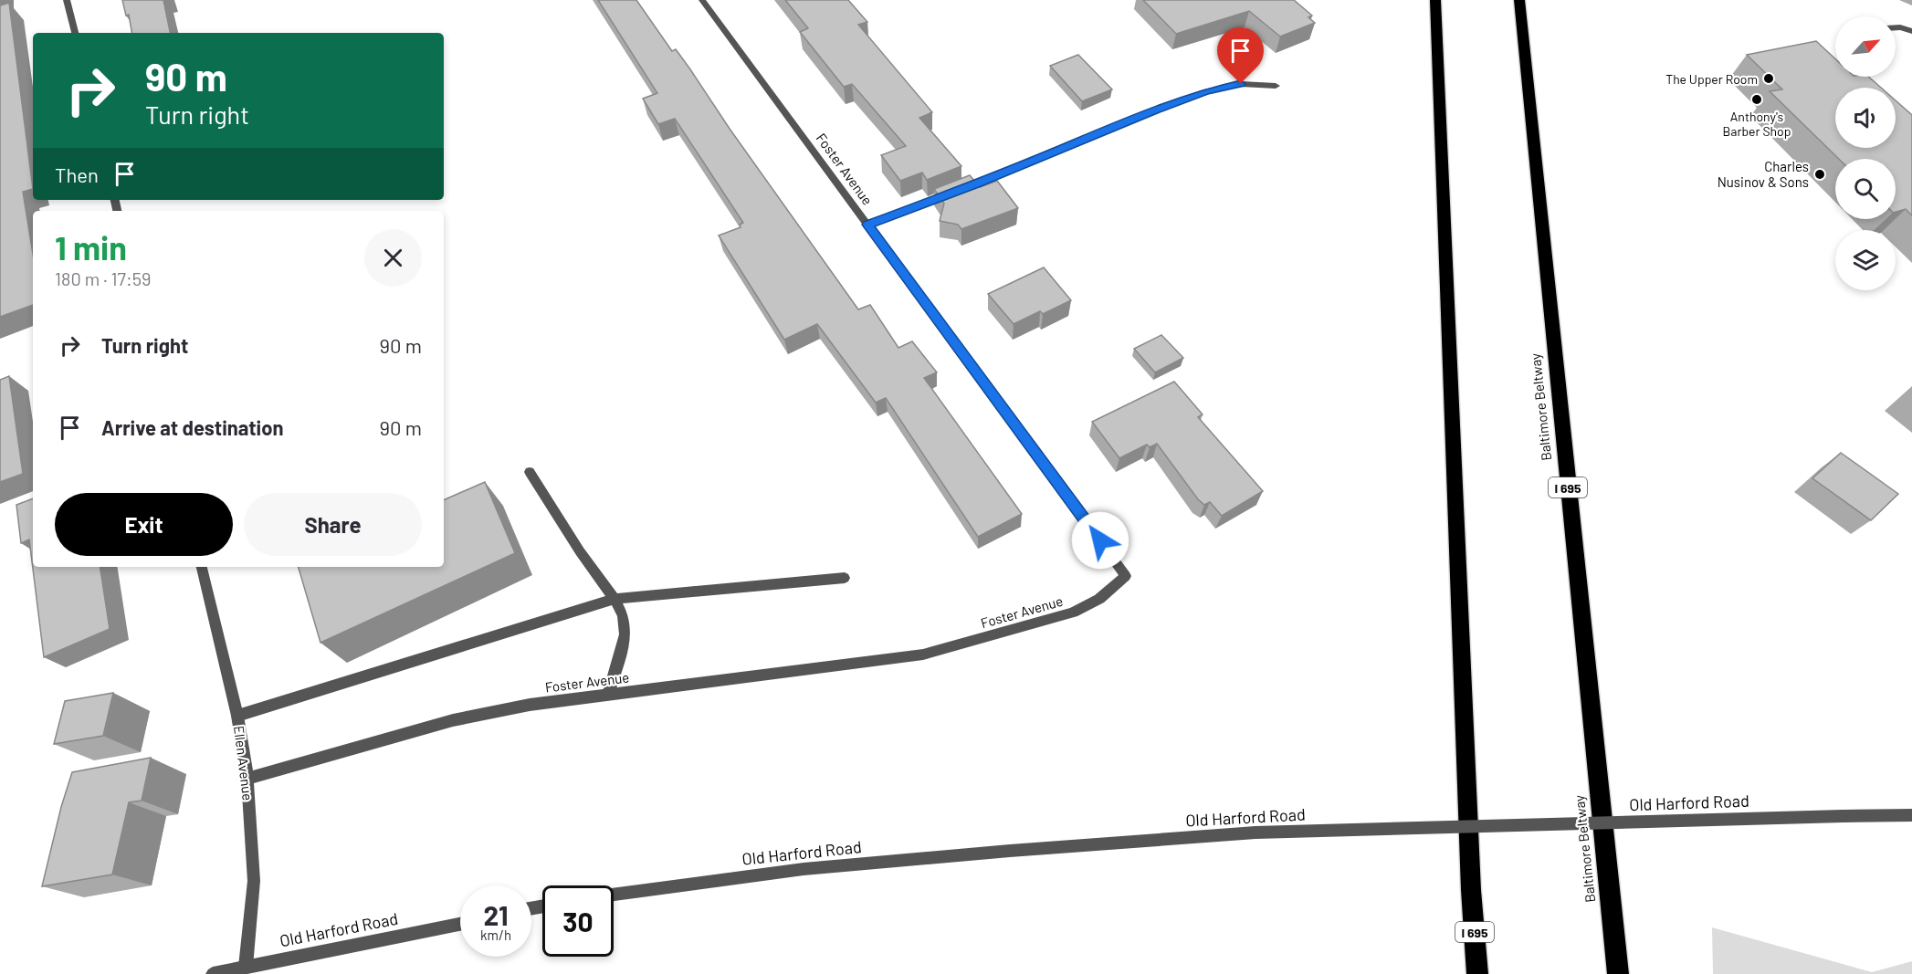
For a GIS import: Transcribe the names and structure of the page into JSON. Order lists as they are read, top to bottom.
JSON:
{
  "streets": {
    "highway": ["Baltimore Beltway", "I 695"],
    "street": ["Foster Avenue", "Ellen Avenue", "Old Harford Road"]
  },
  "crossings": [
    ["Foster Avenue", "Ellen Avenue"],
    ["Ellen Avenue", "Old Harford Road"]
  ],
  "places": ["The Upper Room", "Anthony's Barber Shop", "Charles Nusinov & Sons"],
  "north": "top right",
  "page": {
    "turn": ["90 m", "Turn right"],
    "then": "Then",
    "heading": ["1 min", "180 m · 17:59"],
    "list": [
      {
        "name": "Turn right",
        "value": "90 m"
      },
      {
        "name": "Arrive at destination",
        "value": "90 m"
      }
    ],
    "buttons": ["Exit", "Share"],
    "speed": "21 km/h",
    "limit": "30"
  }
}
